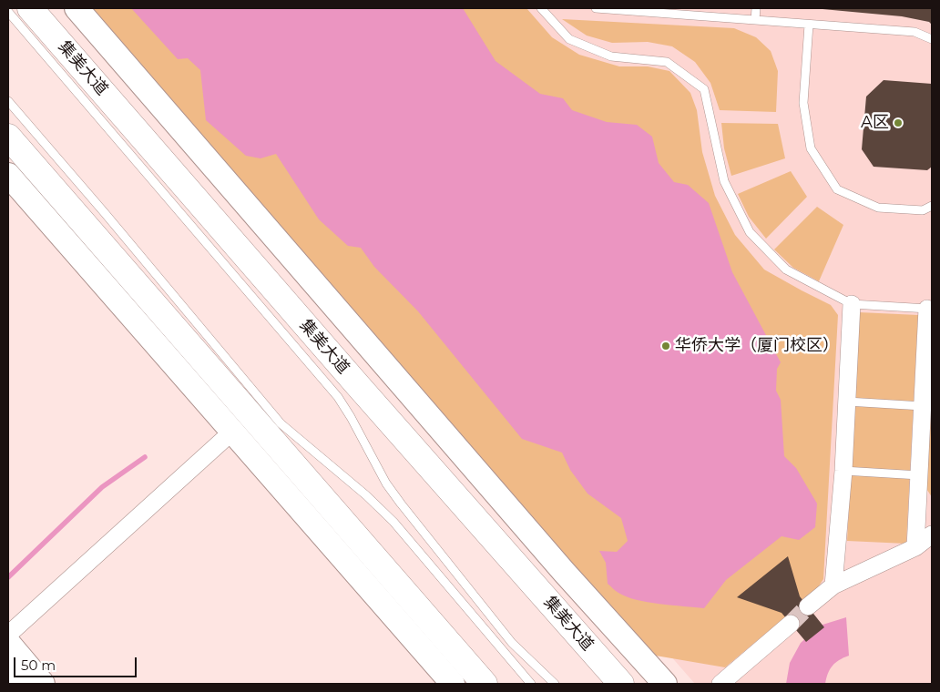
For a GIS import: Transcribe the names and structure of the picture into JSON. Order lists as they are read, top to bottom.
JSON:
{
  "streets": {
    "main road": ["集美大道"]
  },
  "places": ["A区", "华侨大学（厦门校区）"],
  "scale_bar": "50 m"
}
